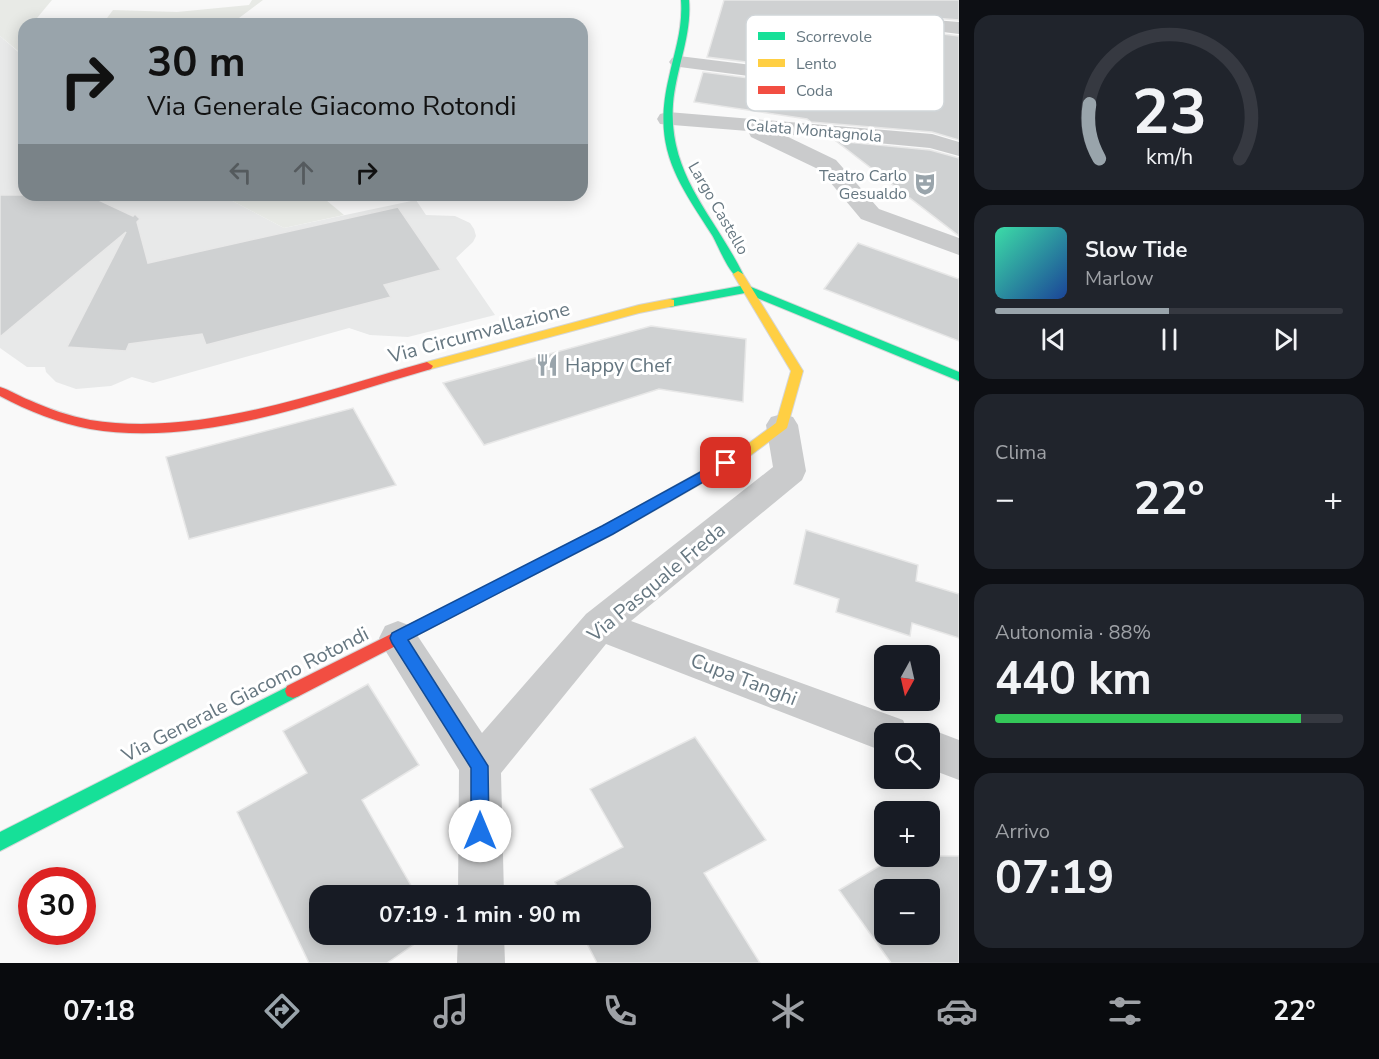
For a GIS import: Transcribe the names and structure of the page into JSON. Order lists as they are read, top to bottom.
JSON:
{
  "streets": {
    "street": [
      "Calata Montagnola",
      "Largo Castello",
      "Via Circumvallazione",
      "Via Pasquale Freda",
      "Cupa Tanghi",
      "Via Generale Giacomo Rotondi"
    ]
  },
  "crossings": [
    ["Calata Montagnola", "Largo Castello"],
    ["Largo Castello", "Via Circumvallazione"],
    ["Via Pasquale Freda", "Cupa Tanghi"],
    ["Via Pasquale Freda", "Via Generale Giacomo Rotondi"]
  ],
  "places": {
    "theatre": ["Teatro Carlo Gesualdo"],
    "restaurant": ["Happy Chef"]
  },
  "legend": ["Scorrevole", "Lento", "Coda"],
  "north": "bottom",
  "page": {
    "turn": ["30 m", "Via Generale Giacomo Rotondi"],
    "song": ["Slow Tide", "Marlow"],
    "tile": [
      "Clima",
      ["Autonomia · 88%", "440 km"],
      ["Arrivo", "07:19"]
    ],
    "heat": ["−", "22°", "+"],
    "map_buttons": ["+", "−"],
    "limit": "30",
    "trip": "07:19 · 1 min · 90 m",
    "tabs": ["07:18", "22°"],
    "gauge": ["23", "km/h"]
  }
}
